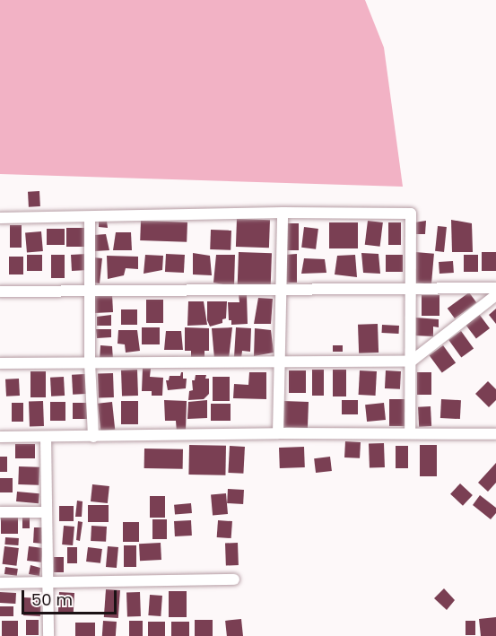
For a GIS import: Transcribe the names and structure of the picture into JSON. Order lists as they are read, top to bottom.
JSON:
{
  "scale_bar": "50 m"
}
